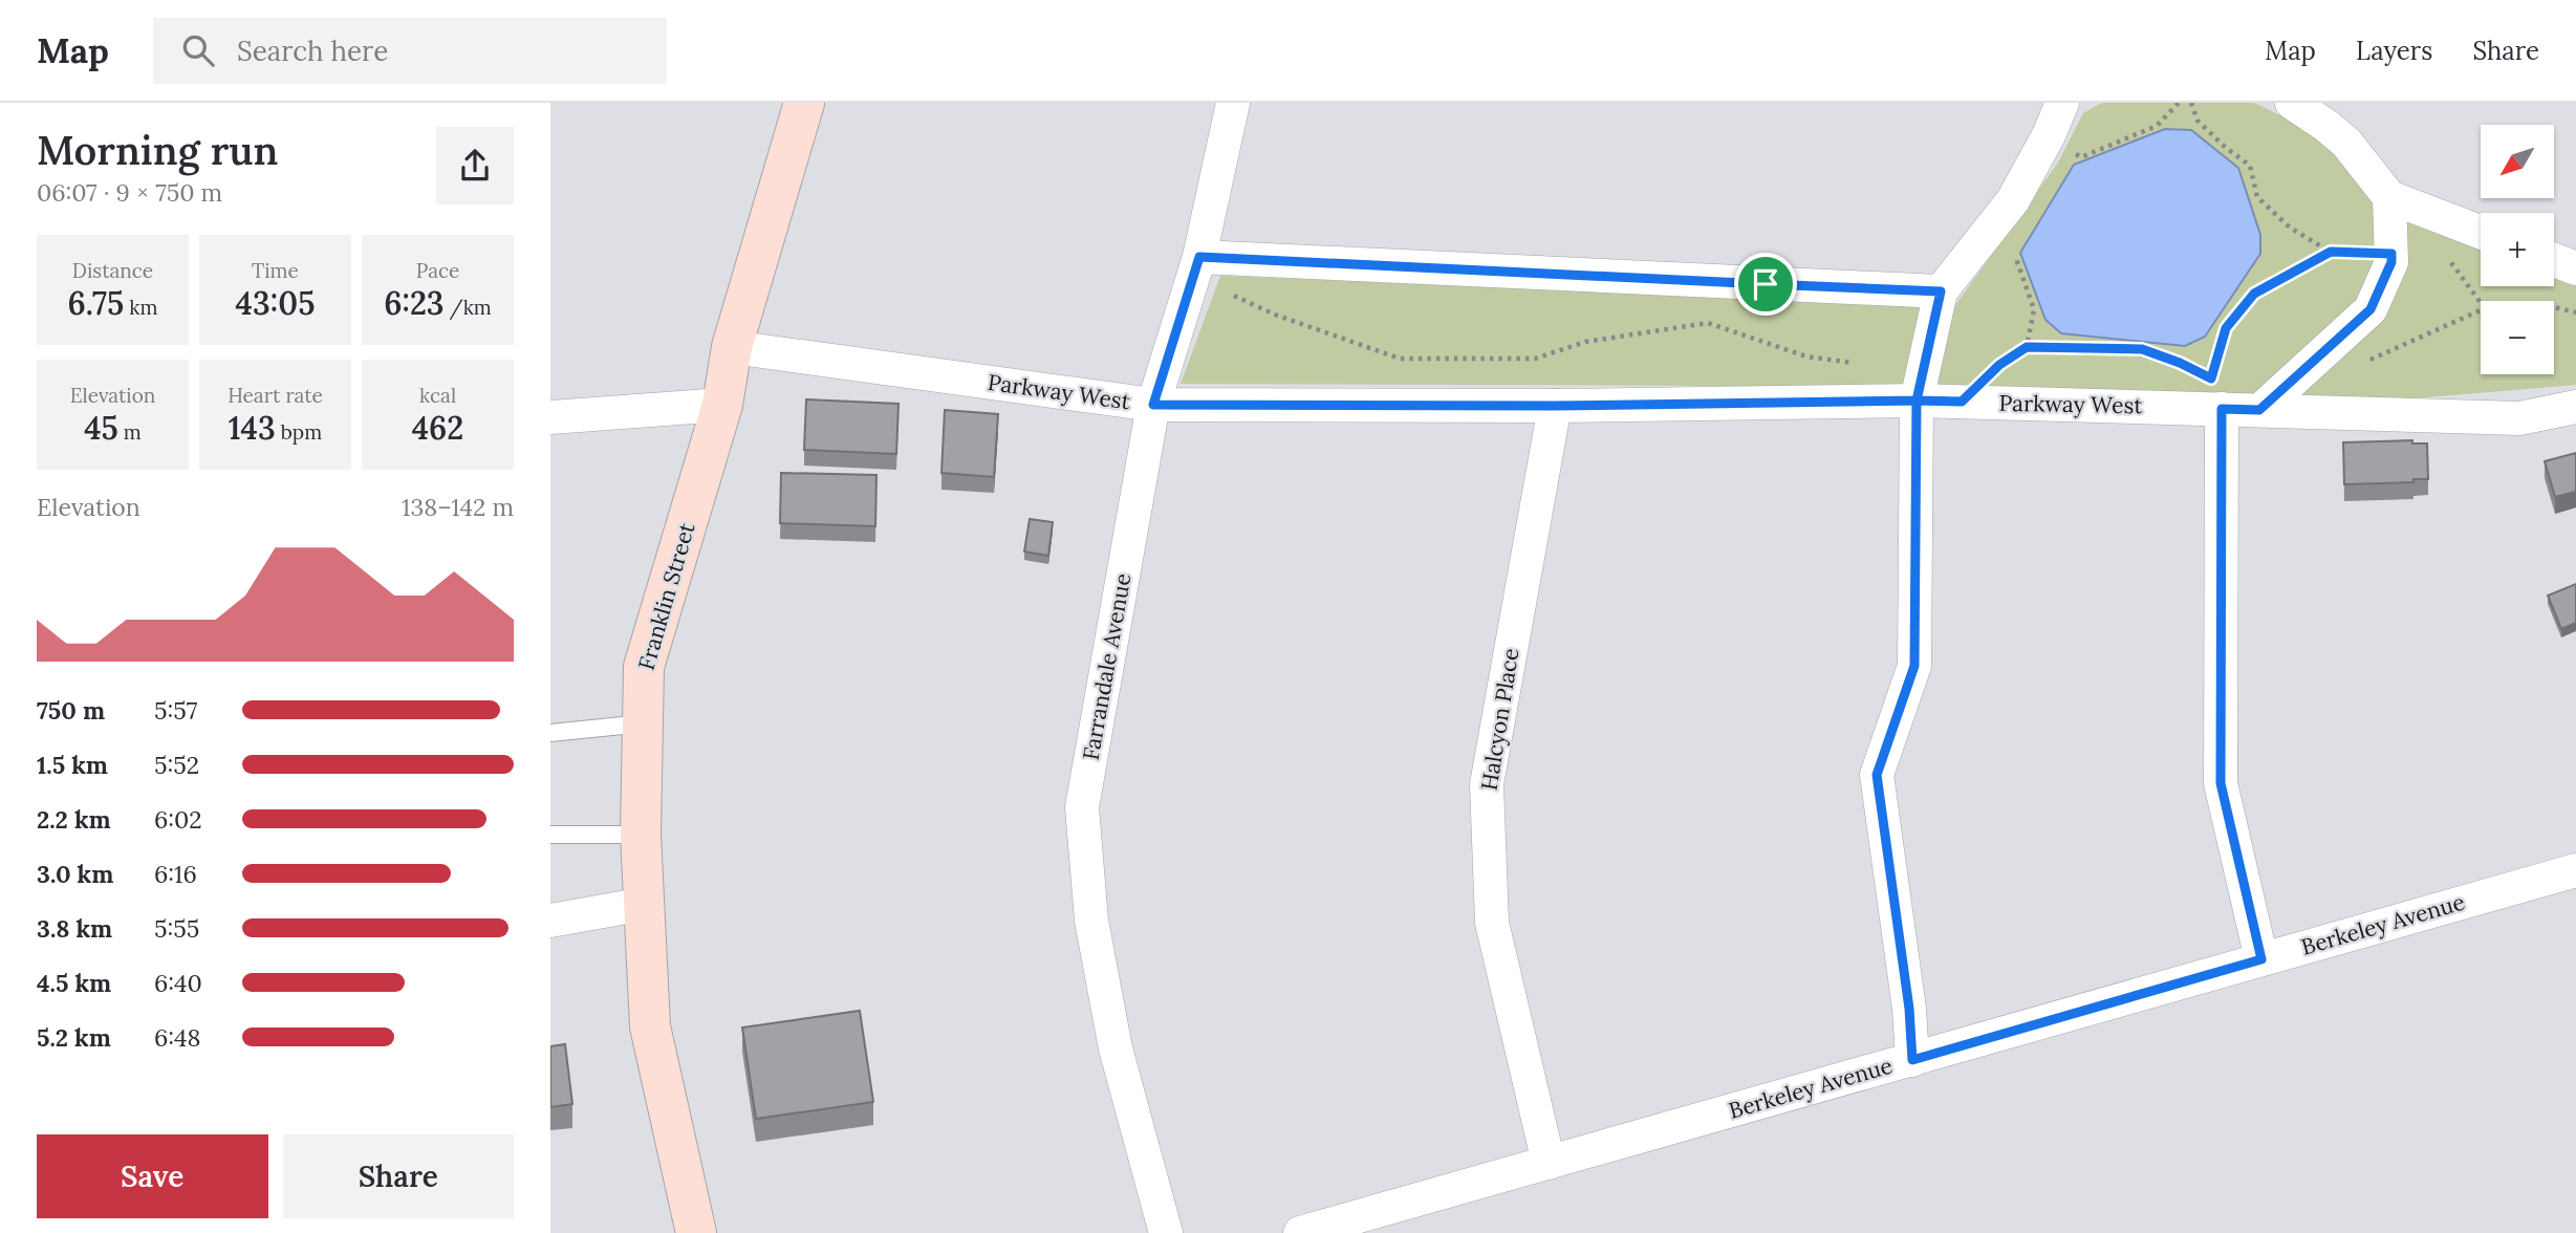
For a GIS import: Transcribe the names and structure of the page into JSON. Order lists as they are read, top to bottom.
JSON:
{
  "streets": {
    "main road": ["Franklin Street"],
    "street": [
      "Parkway West",
      "Farrandale Avenue",
      "Halcyon Place",
      "Berkeley Avenue"
    ]
  },
  "crossings": [
    ["Parkway West", "Franklin Street"],
    ["Parkway West", "Farrandale Avenue"],
    ["Parkway West", "Halcyon Place"],
    ["Halcyon Place", "Berkeley Avenue"]
  ],
  "north": "bottom left",
  "page": {
    "header": "Map",
    "search": "Search here",
    "nav": ["Map", "Layers", "Share"],
    "heading": ["Morning run", "06:07 · 9 × 750 m"],
    "map_buttons": ["+", "−"],
    "stats": [
      ["Distance", "6.75 km"],
      ["Time", "43:05"],
      ["Pace", "6:23 /km"],
      ["Elevation", "45 m"],
      ["Heart rate", "143 bpm"],
      ["kcal", "462"]
    ],
    "chart": ["Elevation", "138–142 m"],
    "list": [
      {
        "name": "750 m",
        "note": "5:57"
      },
      {
        "name": "1.5 km",
        "note": "5:52"
      },
      {
        "name": "2.2 km",
        "note": "6:02"
      },
      {
        "name": "3.0 km",
        "note": "6:16"
      },
      {
        "name": "3.8 km",
        "note": "5:55"
      },
      {
        "name": "4.5 km",
        "note": "6:40"
      },
      {
        "name": "5.2 km",
        "note": "6:48"
      }
    ],
    "buttons": ["Save", "Share"]
  }
}
